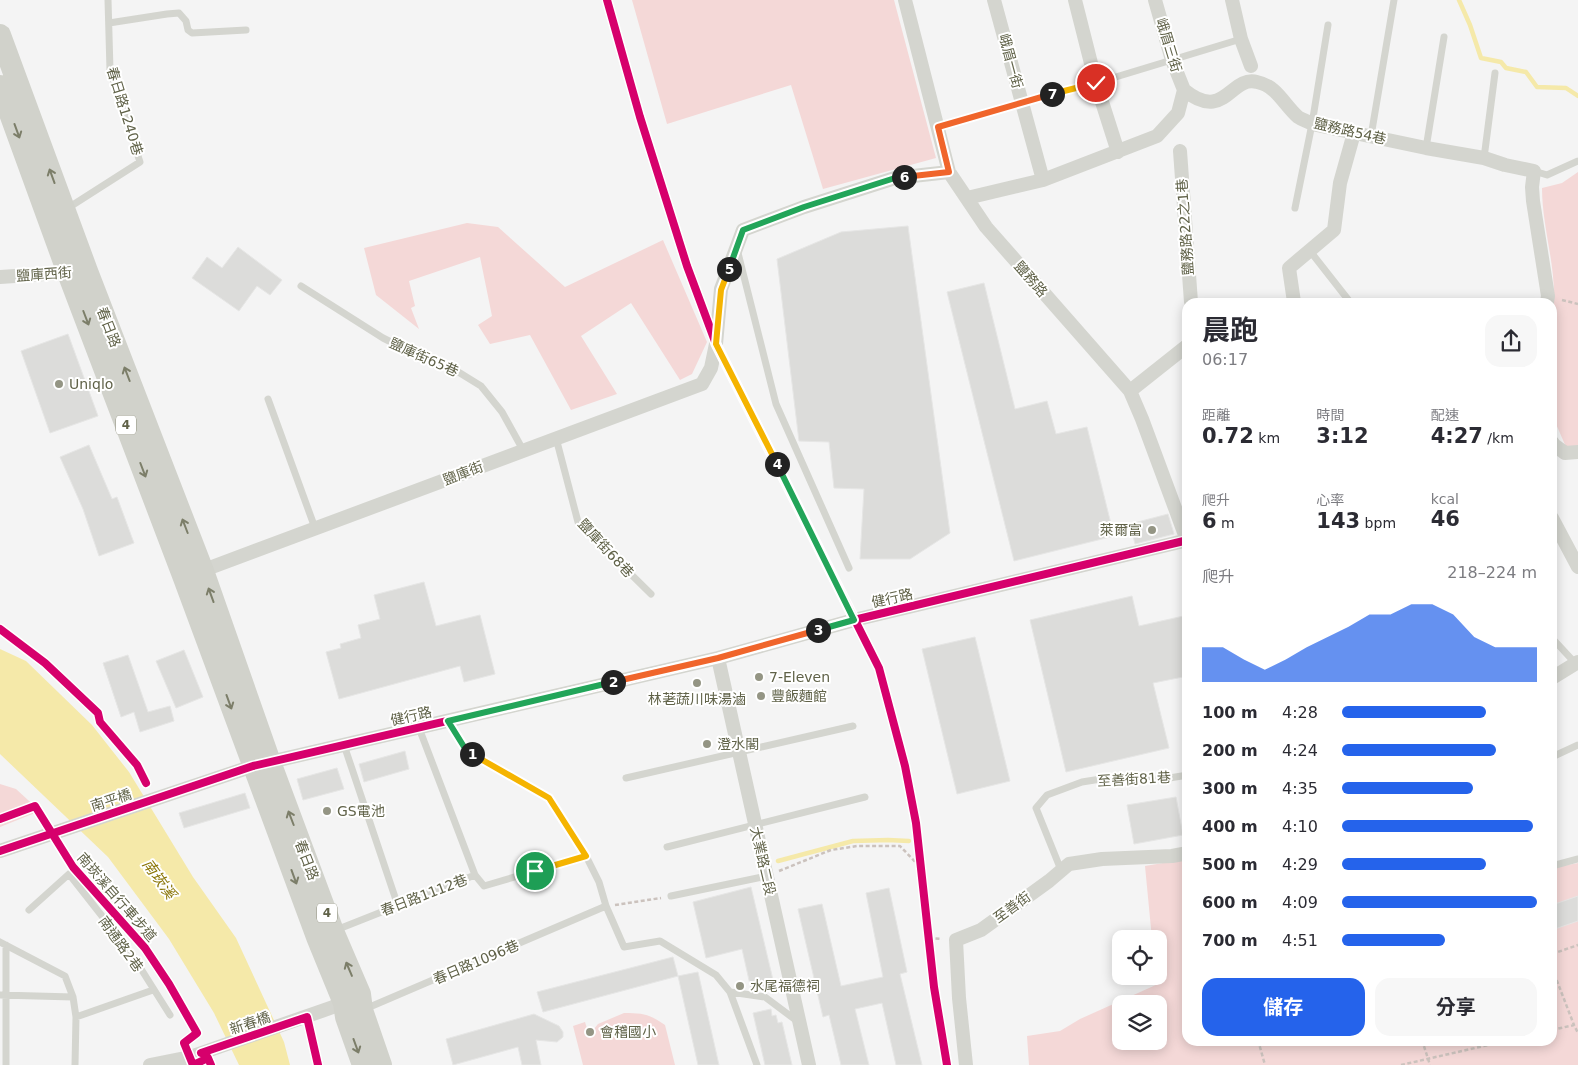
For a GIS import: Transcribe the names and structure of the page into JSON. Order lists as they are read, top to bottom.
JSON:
{
  "streets": {
    "main road": ["春日路", "4"],
    "street": [
      "峨眉三街",
      "峨眉一街",
      "鹽務路54巷",
      "鹽務路22之1巷",
      "鹽庫西街",
      "鹽務路",
      "鹽庫街",
      "健行路",
      "南平橋",
      "大業路二段",
      "至善街",
      "新春橋"
    ],
    "lane": [
      "春日路1240巷",
      "鹽庫街65巷",
      "鹽庫街68巷",
      "至善街81巷",
      "春日路1112巷",
      "南通路2巷",
      "春日路1096巷"
    ],
    "cycle path": ["南崁溪自行車步道"]
  },
  "crossings": [
    ["峨眉三街", "鹽務路54巷"],
    ["春日路1240巷", "春日路"],
    ["鹽庫西街", "春日路"],
    ["春日路", "鹽庫街"],
    ["春日路", "健行路"],
    ["春日路", "南平橋"],
    ["春日路", "春日路1112巷"],
    ["春日路", "春日路1096巷"],
    ["春日路", "新春橋"],
    ["鹽庫街65巷", "鹽庫街"],
    ["鹽庫街", "鹽庫街68巷"],
    ["健行路", "南平橋"],
    ["健行路", "大業路二段"],
    ["至善街81巷", "至善街"],
    ["春日路1096巷", "新春橋"]
  ],
  "water": ["南崁溪"],
  "places": [
    "Uniqlo",
    "萊爾富",
    "7-Eleven",
    "林荖蔬川味湯滷",
    "豐飯麵館",
    "澄水閣",
    "GS電池",
    "水尾福德祠",
    "會稽國小"
  ],
  "page": {
    "pins": [
      "7",
      "6",
      "5",
      "4",
      "3",
      "2",
      "1"
    ],
    "heading": ["晨跑", "06:17"],
    "stats": [
      ["距離", "0.72 km"],
      ["時間", "3:12"],
      ["配速", "4:27 /km"],
      ["爬升", "6 m"],
      ["心率", "143 bpm"],
      ["kcal", "46"]
    ],
    "chart": ["爬升", "218–224 m"],
    "list": [
      {
        "name": "100 m",
        "note": "4:28"
      },
      {
        "name": "200 m",
        "note": "4:24"
      },
      {
        "name": "300 m",
        "note": "4:35"
      },
      {
        "name": "400 m",
        "note": "4:10"
      },
      {
        "name": "500 m",
        "note": "4:29"
      },
      {
        "name": "600 m",
        "note": "4:09"
      },
      {
        "name": "700 m",
        "note": "4:51"
      }
    ],
    "buttons": ["儲存", "分享"]
  }
}
